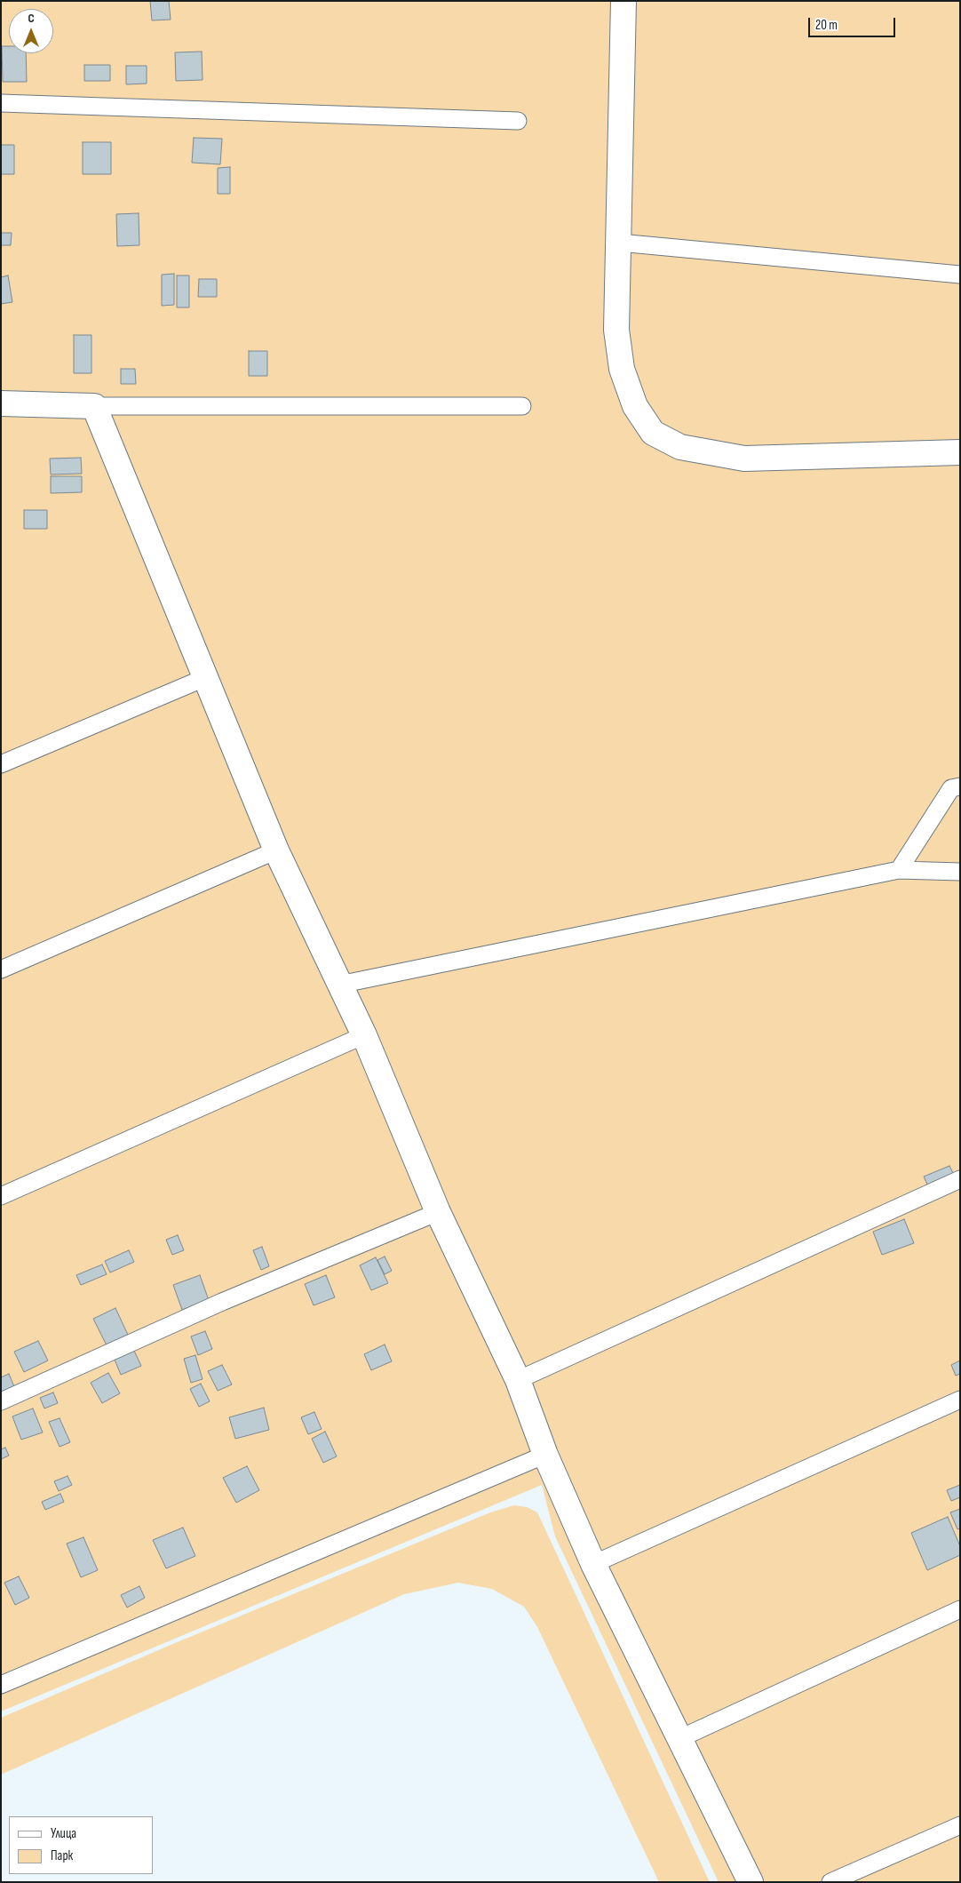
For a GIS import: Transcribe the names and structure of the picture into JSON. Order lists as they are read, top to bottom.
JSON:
{
  "legend": ["Улица", "Парк"],
  "scale_bar": "20 m",
  "north": "top"
}
